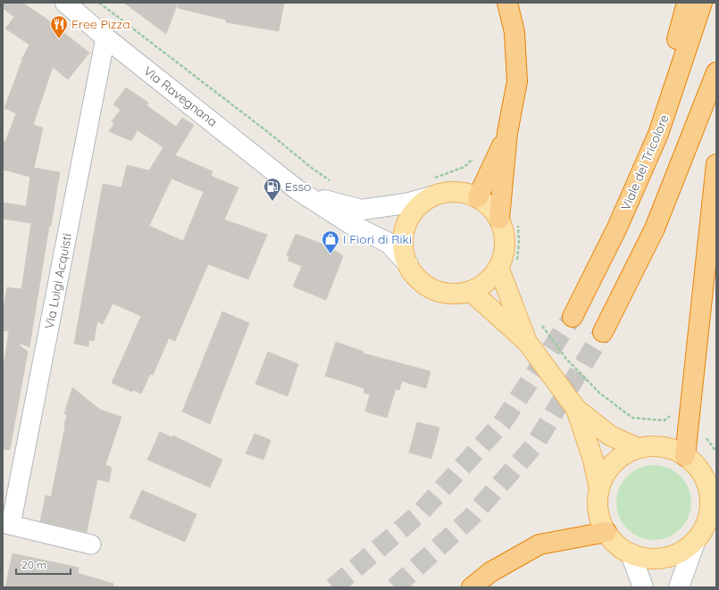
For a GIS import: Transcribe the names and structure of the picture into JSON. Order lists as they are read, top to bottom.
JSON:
{
  "streets": {
    "highway": ["Viale del Tricolore"],
    "main road": ["Via Ravegnana"],
    "street": ["Via Luigi Acquisti"]
  },
  "crossings": [
    ["Via Ravegnana", "Via Luigi Acquisti"]
  ],
  "places": {
    "restaurant": ["Free Pizza"],
    "fuel station": ["Esso"],
    "shop": ["I Fiori di Riki"]
  },
  "scale_bar": "20 m"
}
